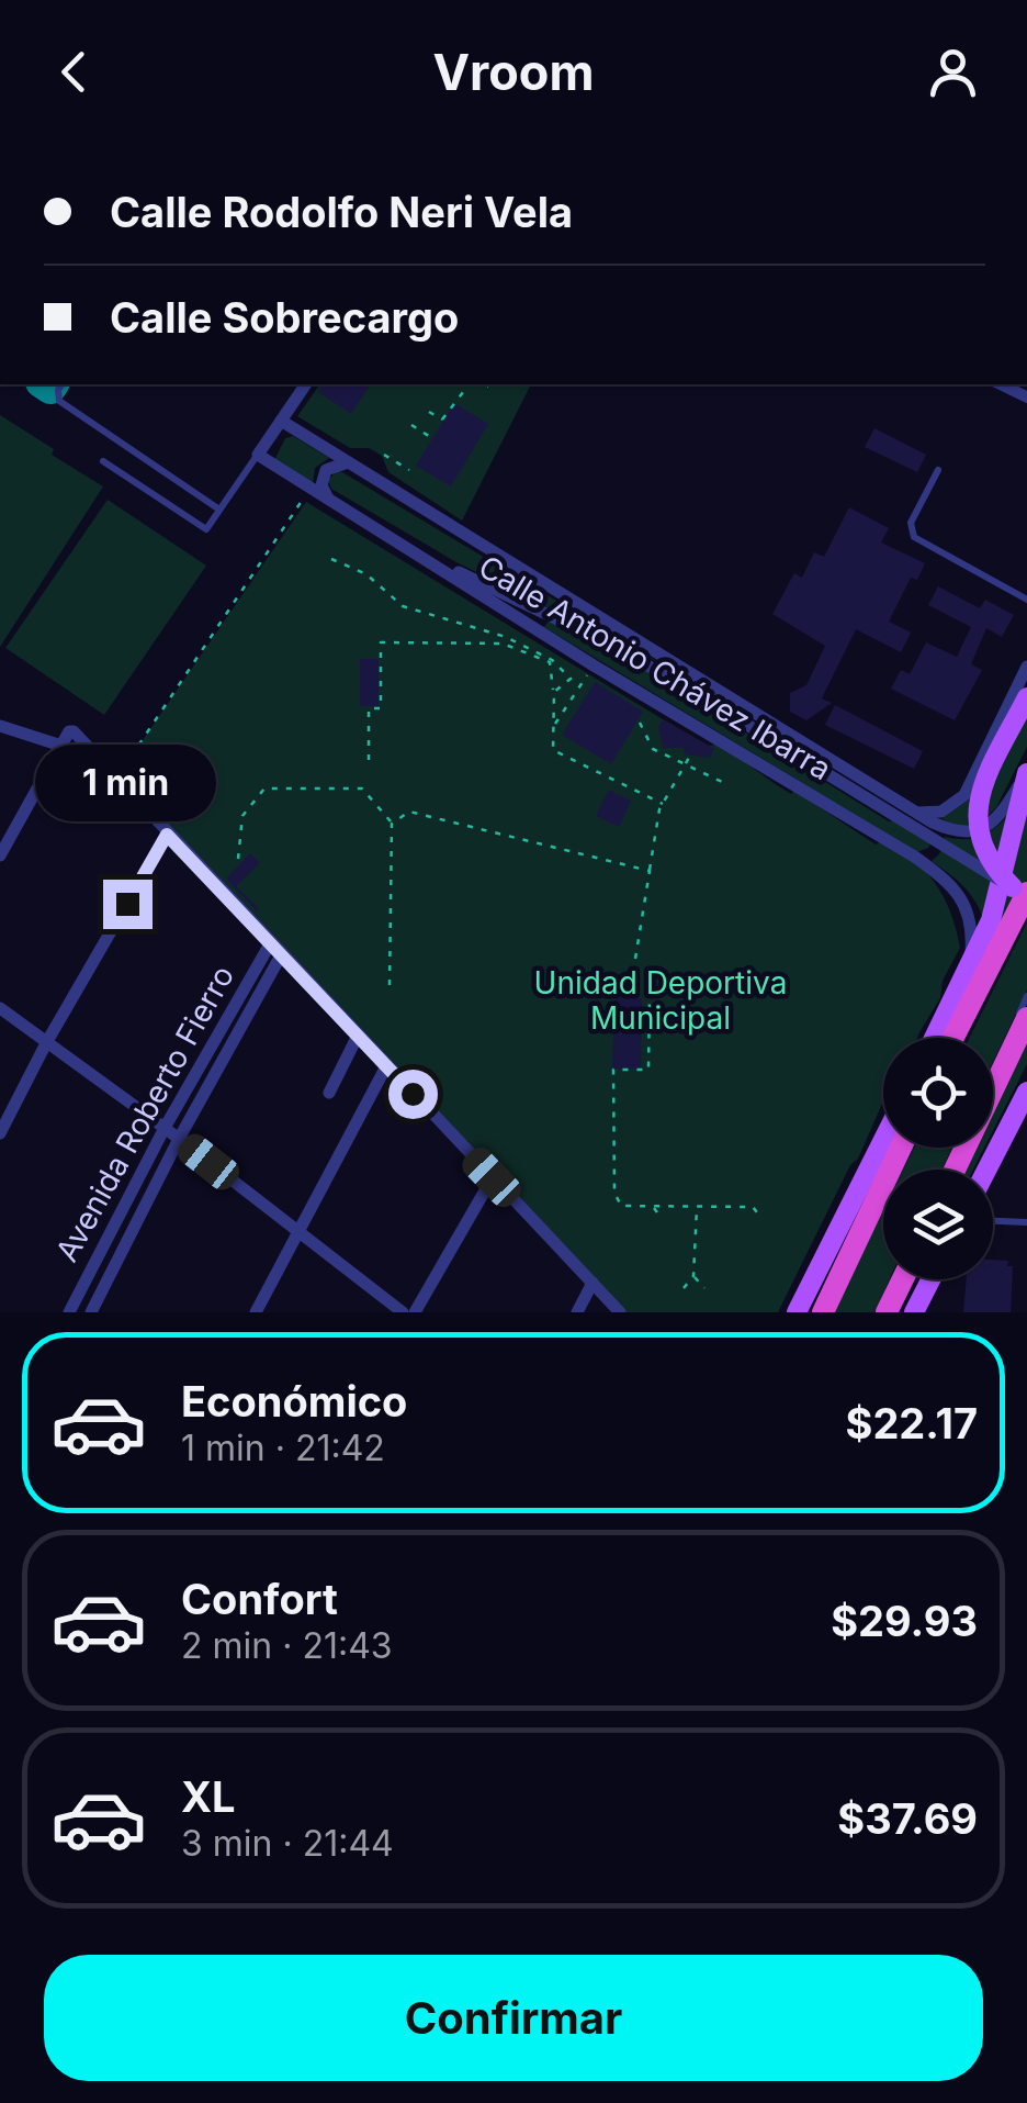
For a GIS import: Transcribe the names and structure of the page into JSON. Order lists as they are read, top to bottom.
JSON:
{
  "streets": {
    "street": ["Calle Antonio Chávez Ibarra", "Avenida Roberto Fierro"]
  },
  "parks": ["Unidad Deportiva Municipal"],
  "page": {
    "header": "Vroom",
    "banner": ["Calle Rodolfo Neri Vela", "Calle Sobrecargo"],
    "bubble": "1 min",
    "list": [
      {
        "name": "Económico",
        "note": "1 min · 21:42",
        "value": "$22.17"
      },
      {
        "name": "Confort",
        "note": "2 min · 21:43",
        "value": "$29.93"
      },
      {
        "name": "XL",
        "note": "3 min · 21:44",
        "value": "$37.69"
      }
    ],
    "buttons": "Confirmar"
  }
}
